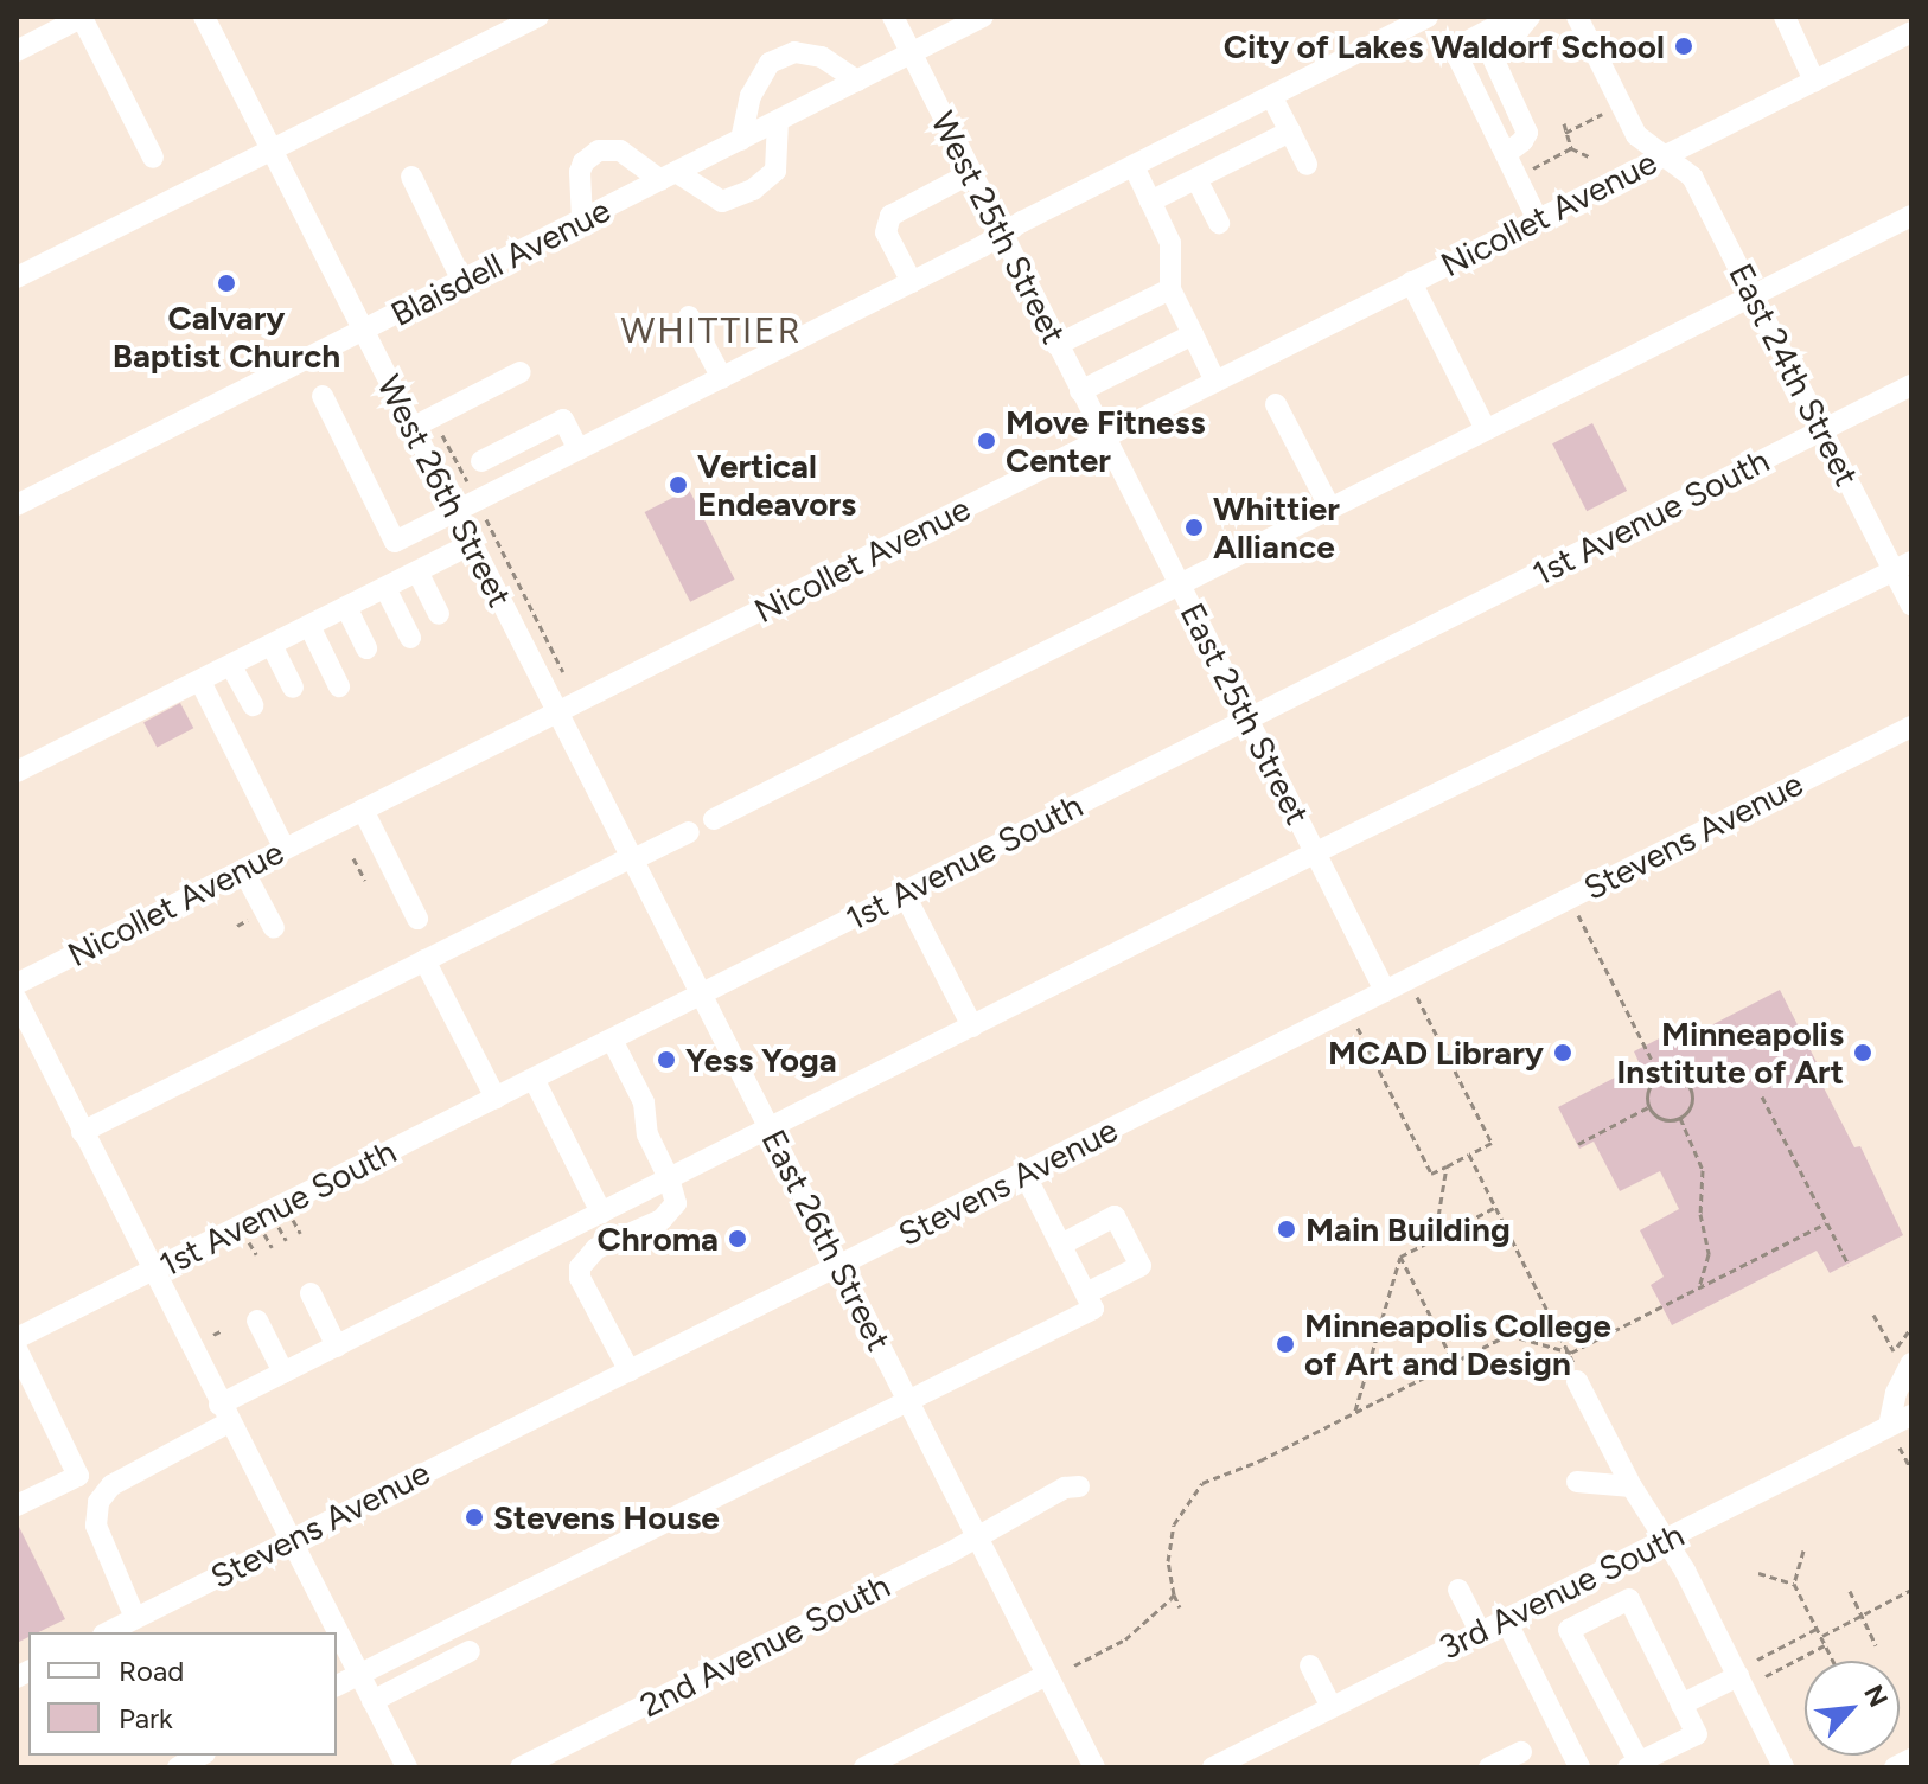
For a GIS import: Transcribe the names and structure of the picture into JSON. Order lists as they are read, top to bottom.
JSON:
{
  "streets": {
    "street": [
      "Nicollet Avenue",
      "West 25th Street",
      "Blaisdell Avenue",
      "East 24th Street",
      "West 26th Street",
      "1st Avenue South",
      "East 25th Street",
      "Stevens Avenue",
      "East 26th Street",
      "3rd Avenue South",
      "2nd Avenue South"
    ]
  },
  "crossings": [
    ["Nicollet Avenue", "West 25th Street"],
    ["Nicollet Avenue", "East 24th Street"],
    ["Nicollet Avenue", "West 26th Street"],
    ["Nicollet Avenue", "East 25th Street"],
    ["Nicollet Avenue", "East 26th Street"],
    ["West 25th Street", "Blaisdell Avenue"],
    ["West 25th Street", "East 25th Street"],
    ["Blaisdell Avenue", "West 26th Street"],
    ["East 24th Street", "1st Avenue South"],
    ["West 26th Street", "East 26th Street"],
    ["1st Avenue South", "East 25th Street"],
    ["1st Avenue South", "East 26th Street"],
    ["East 25th Street", "Stevens Avenue"],
    ["Stevens Avenue", "East 26th Street"],
    ["East 26th Street", "2nd Avenue South"]
  ],
  "districts": ["WHITTIER"],
  "places": [
    "City of Lakes Waldorf School",
    "Calvary Baptist Church",
    "Move Fitness Center",
    "Vertical Endeavors",
    "Whittier Alliance",
    "MCAD Library",
    "Minneapolis Institute of Art",
    "Yess Yoga",
    "Main Building",
    "Chroma",
    "Minneapolis College of Art and Design",
    "Stevens House"
  ],
  "legend": ["Road", "Park"],
  "north": "top right"
}
